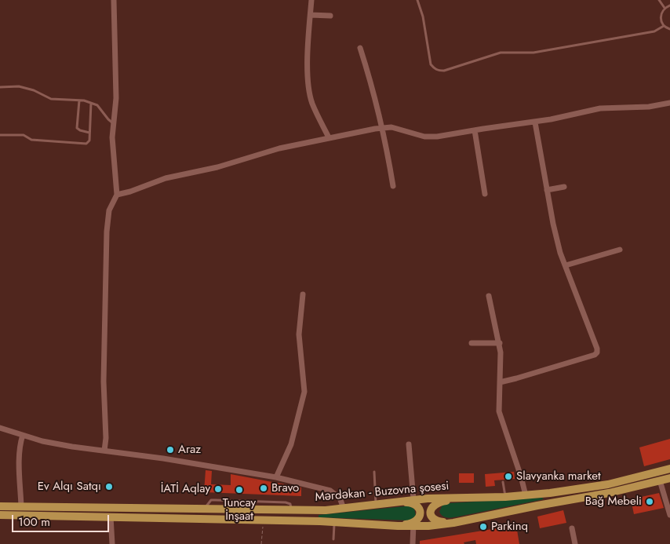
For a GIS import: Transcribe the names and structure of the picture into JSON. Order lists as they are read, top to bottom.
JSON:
{
  "streets": {
    "main road": ["Mərdəkan - Buzovna şosesi"]
  },
  "places": [
    "Araz",
    "Slavyanka market",
    "Ev Alqı Satqı",
    "Bravo",
    "İATİ Aqlay",
    "Tuncay İnşaat",
    "Bağ Mebeli",
    "Parkinq"
  ],
  "scale_bar": "100 m"
}
